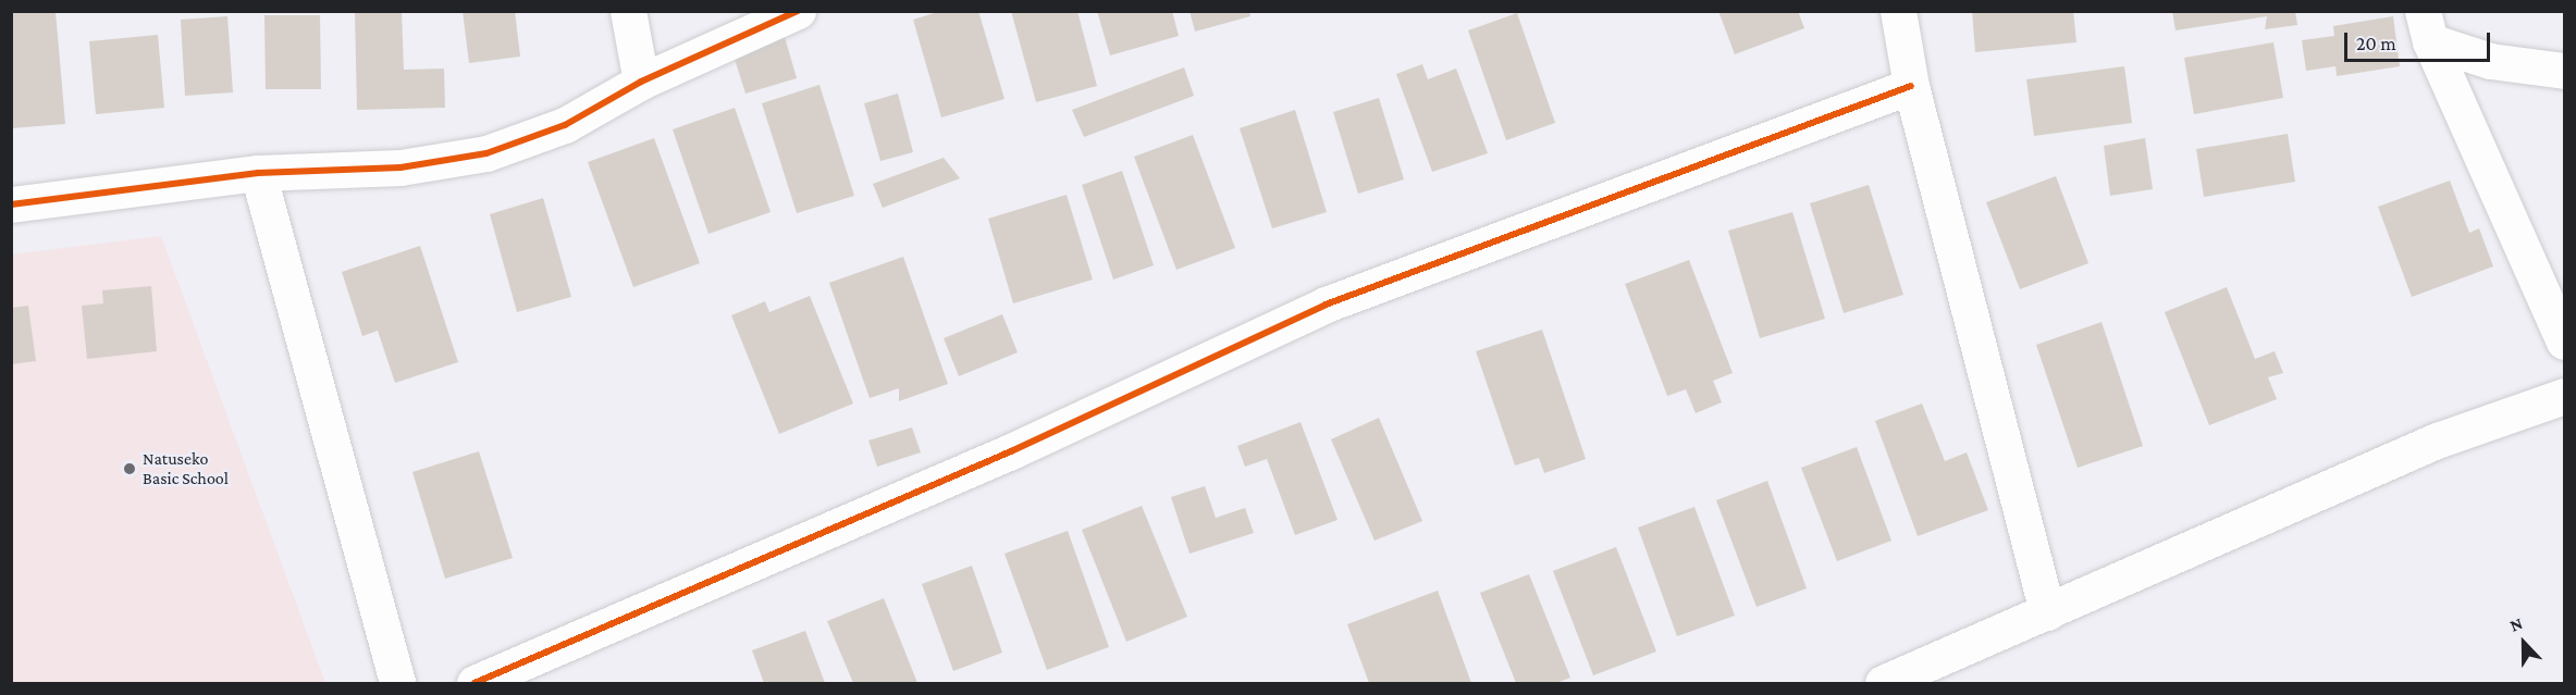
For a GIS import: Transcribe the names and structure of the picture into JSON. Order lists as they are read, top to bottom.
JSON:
{
  "places": ["Natuseko Basic School"],
  "scale_bar": "20 m",
  "north": "top"
}
